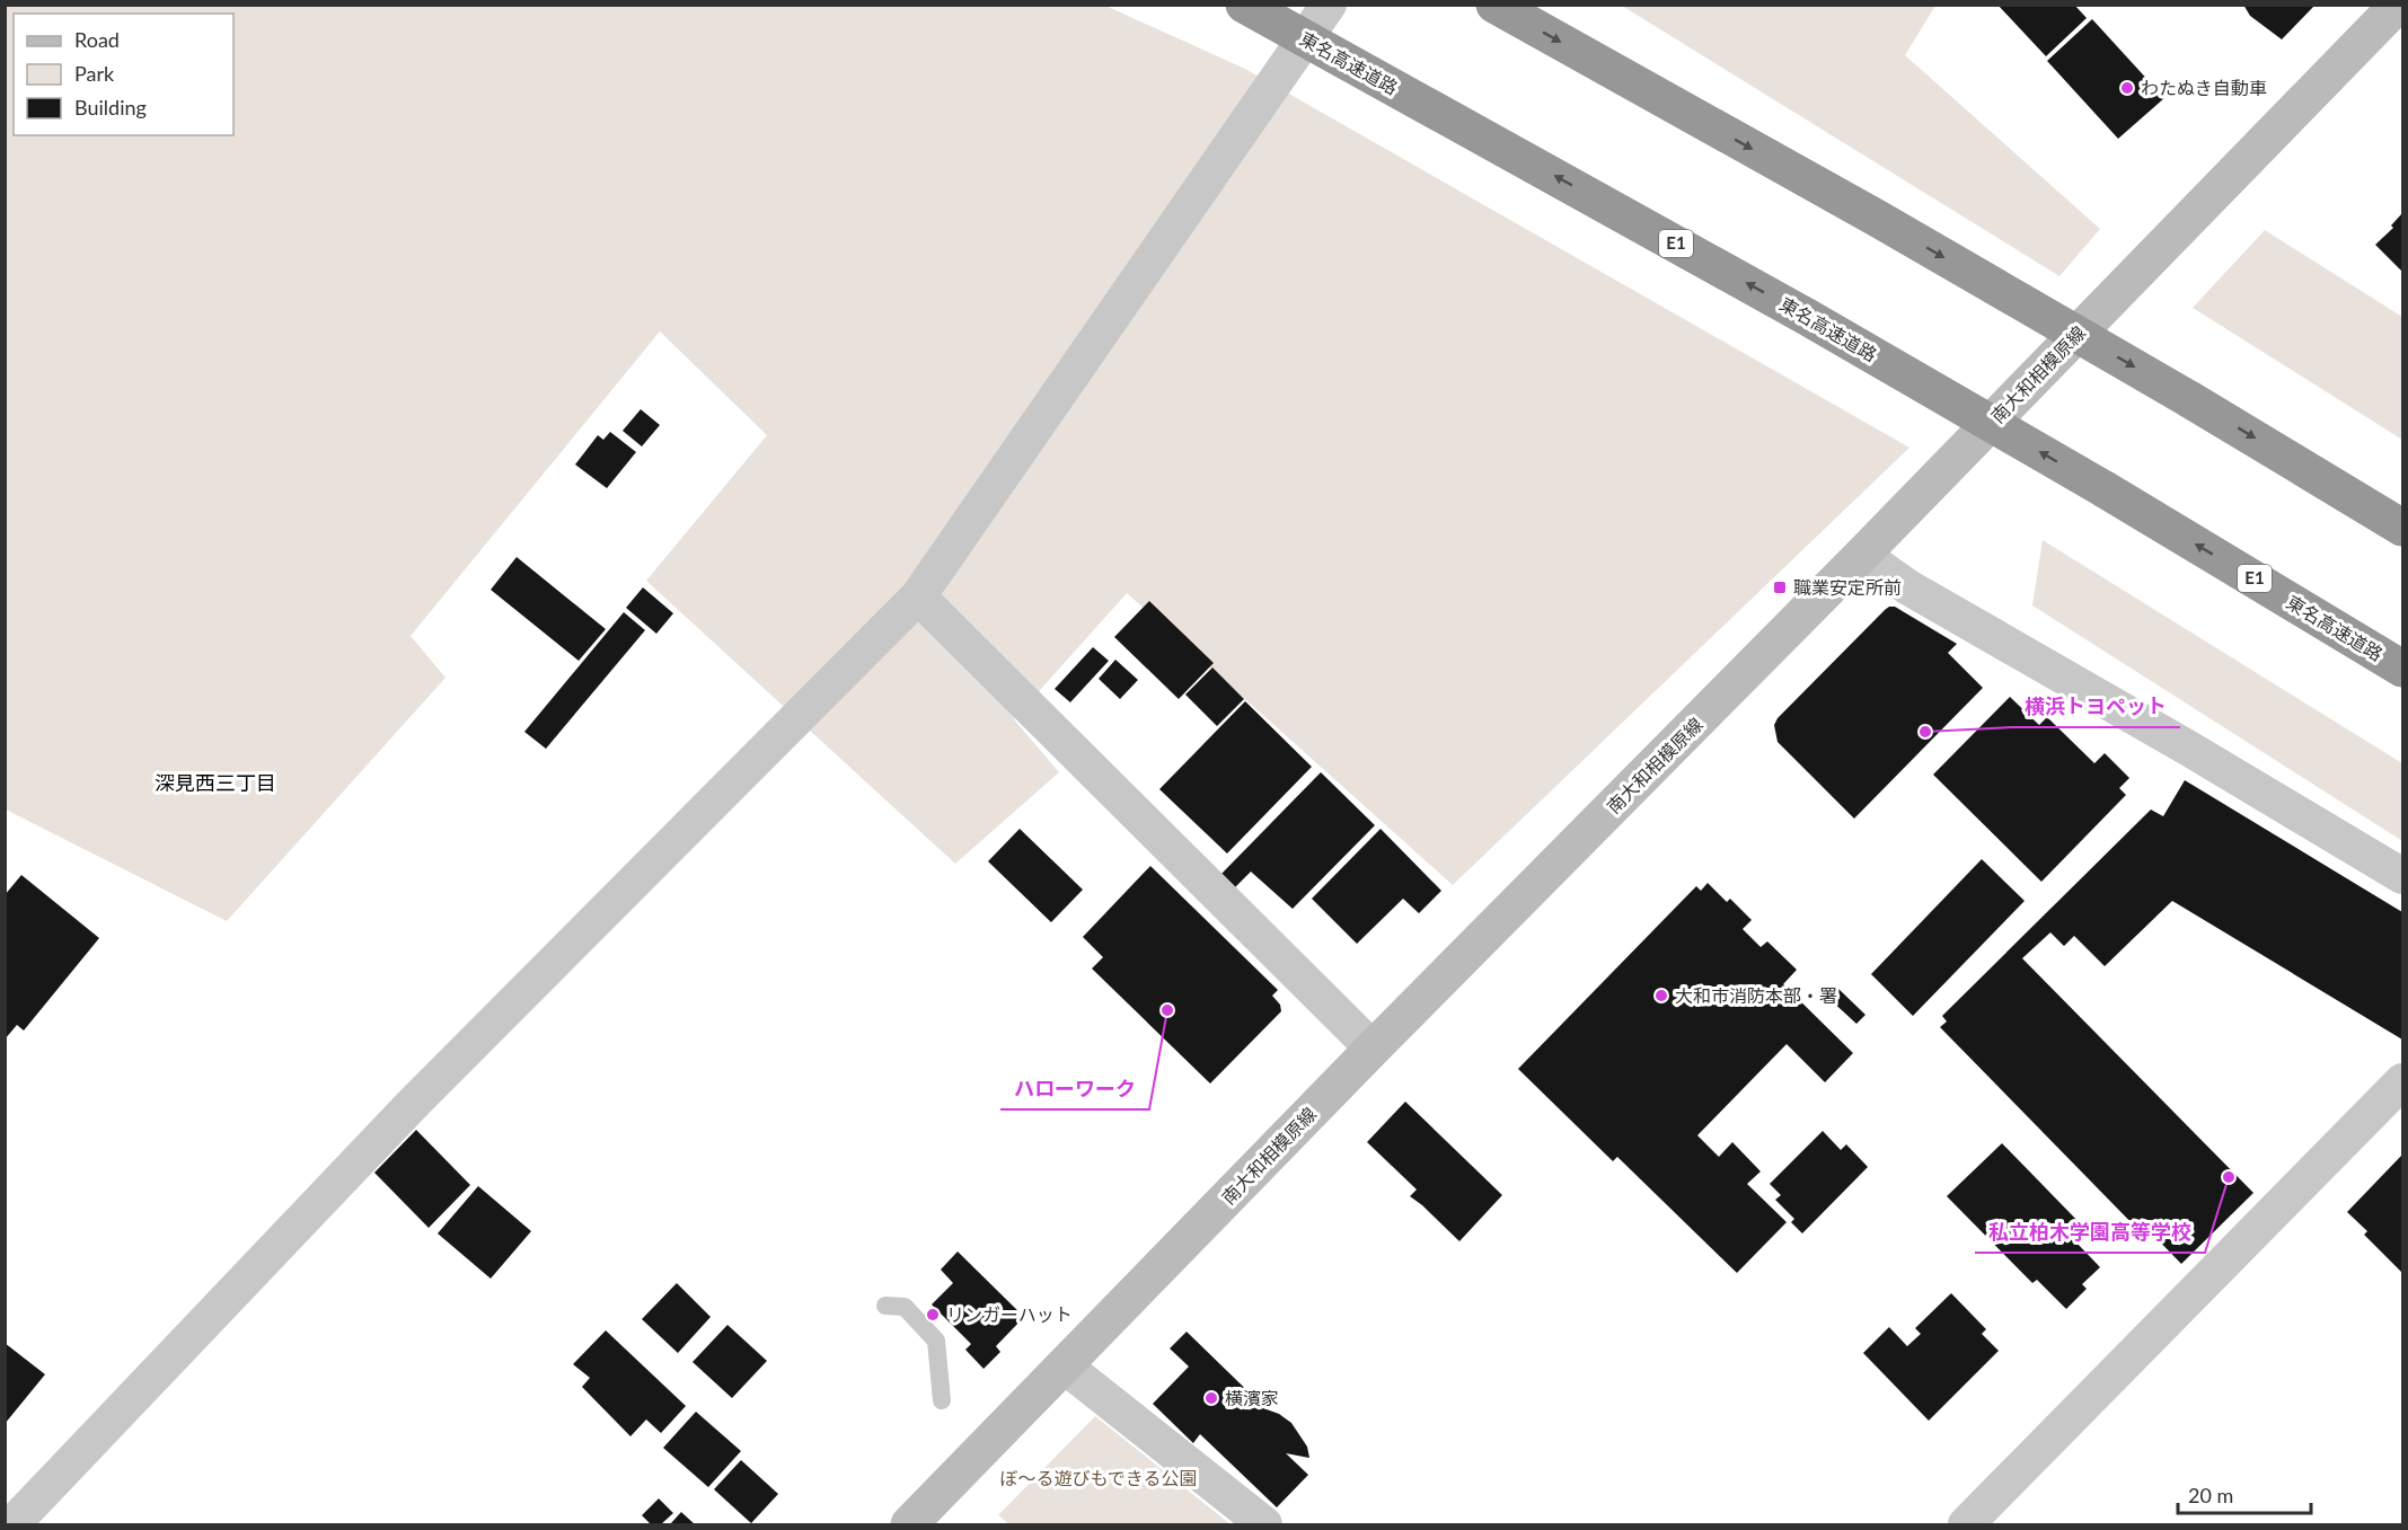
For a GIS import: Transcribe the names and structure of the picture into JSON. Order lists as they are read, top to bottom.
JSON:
{
  "streets": {
    "highway": ["東名高速道路", "E1"],
    "street": ["南大和相模原線"]
  },
  "districts": ["深見西三丁目"],
  "parks": ["ぼ～る遊びもできる公園"],
  "places": {
    "other": [
      "わたぬき自動車",
      "横浜トヨペット",
      "大和市消防本部・署",
      "ハローワーク",
      "私立柏木学園高等学校",
      "リンガーハット",
      "横濱家"
    ],
    "transit": ["職業安定所前"]
  },
  "legend": ["Road", "Park", "Building"],
  "scale_bar": "20 m"
}
